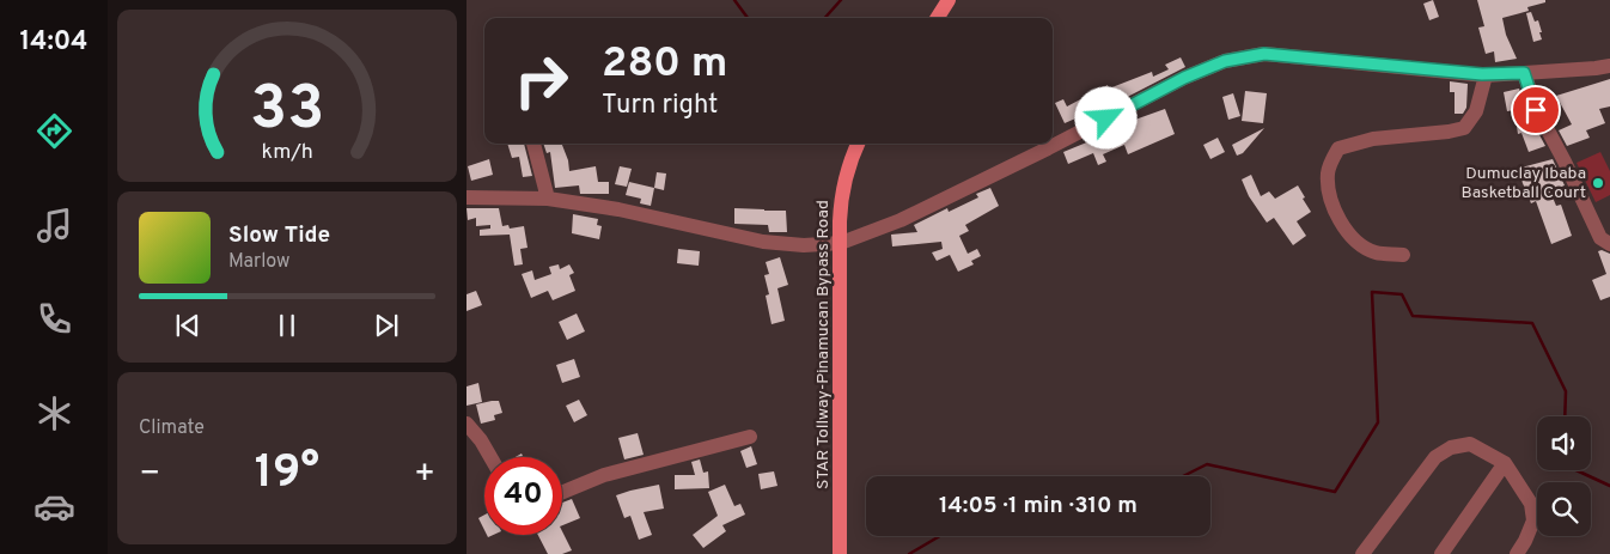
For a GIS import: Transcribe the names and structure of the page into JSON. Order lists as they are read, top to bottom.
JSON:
{
  "streets": {
    "main road": ["STAR Tollway-Pinamucan Bypass Road"]
  },
  "places": ["Dumuclay Ibaba Basketball Court"],
  "page": {
    "tabs": "14:04",
    "turn": ["280 m", "Turn right"],
    "song": ["Slow Tide", "Marlow"],
    "tile": "Climate",
    "heat": ["−", "19°", "+"],
    "limit": "40",
    "trip": "14:05 · 1 min · 310 m",
    "gauge": ["33", "km/h"]
  }
}
